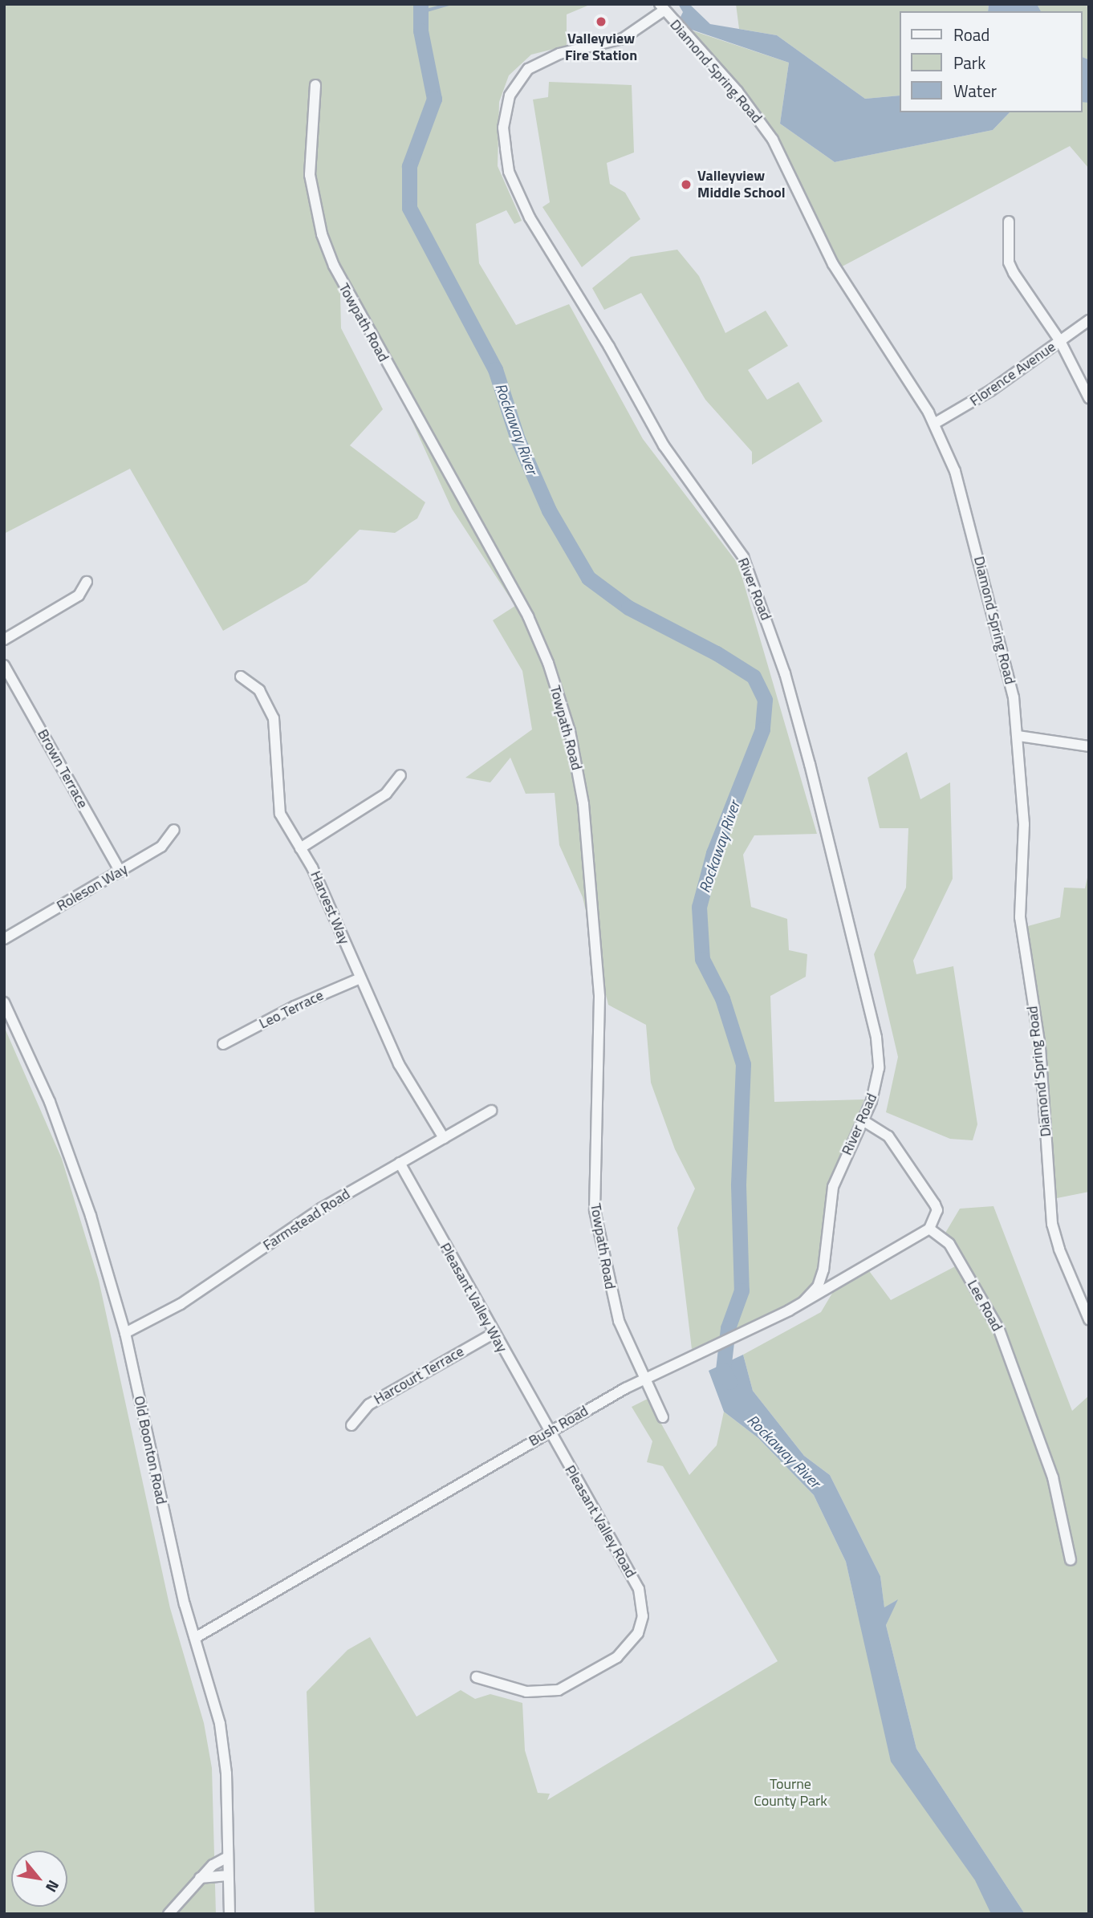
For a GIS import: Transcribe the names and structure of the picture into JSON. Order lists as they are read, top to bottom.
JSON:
{
  "streets": {
    "street": [
      "Diamond Spring Road",
      "Towpath Road",
      "Florence Avenue",
      "River Road",
      "Brown Terrace",
      "Roleson Way",
      "Harvest Way",
      "Leo Terrace",
      "Farmstead Road",
      "Pleasant Valley Way",
      "Lee Road",
      "Harcourt Terrace",
      "Bush Road",
      "Old Boonton Road",
      "Pleasant Valley Road"
    ]
  },
  "crossings": [
    ["Diamond Spring Road", "Florence Avenue"],
    ["Diamond Spring Road", "River Road"],
    ["Towpath Road", "Bush Road"],
    ["River Road", "Bush Road"],
    ["Brown Terrace", "Roleson Way"],
    ["Harvest Way", "Leo Terrace"],
    ["Harvest Way", "Farmstead Road"],
    ["Farmstead Road", "Pleasant Valley Way"],
    ["Farmstead Road", "Old Boonton Road"],
    ["Pleasant Valley Way", "Harcourt Terrace"],
    ["Pleasant Valley Way", "Bush Road"],
    ["Pleasant Valley Way", "Pleasant Valley Road"],
    ["Lee Road", "Bush Road"],
    ["Bush Road", "Old Boonton Road"],
    ["Bush Road", "Pleasant Valley Road"]
  ],
  "water": ["Rockaway River"],
  "parks": ["Tourne County Park"],
  "places": ["Valleyview Fire Station", "Valleyview Middle School"],
  "legend": ["Road", "Park", "Water"],
  "north": "bottom right"
}
